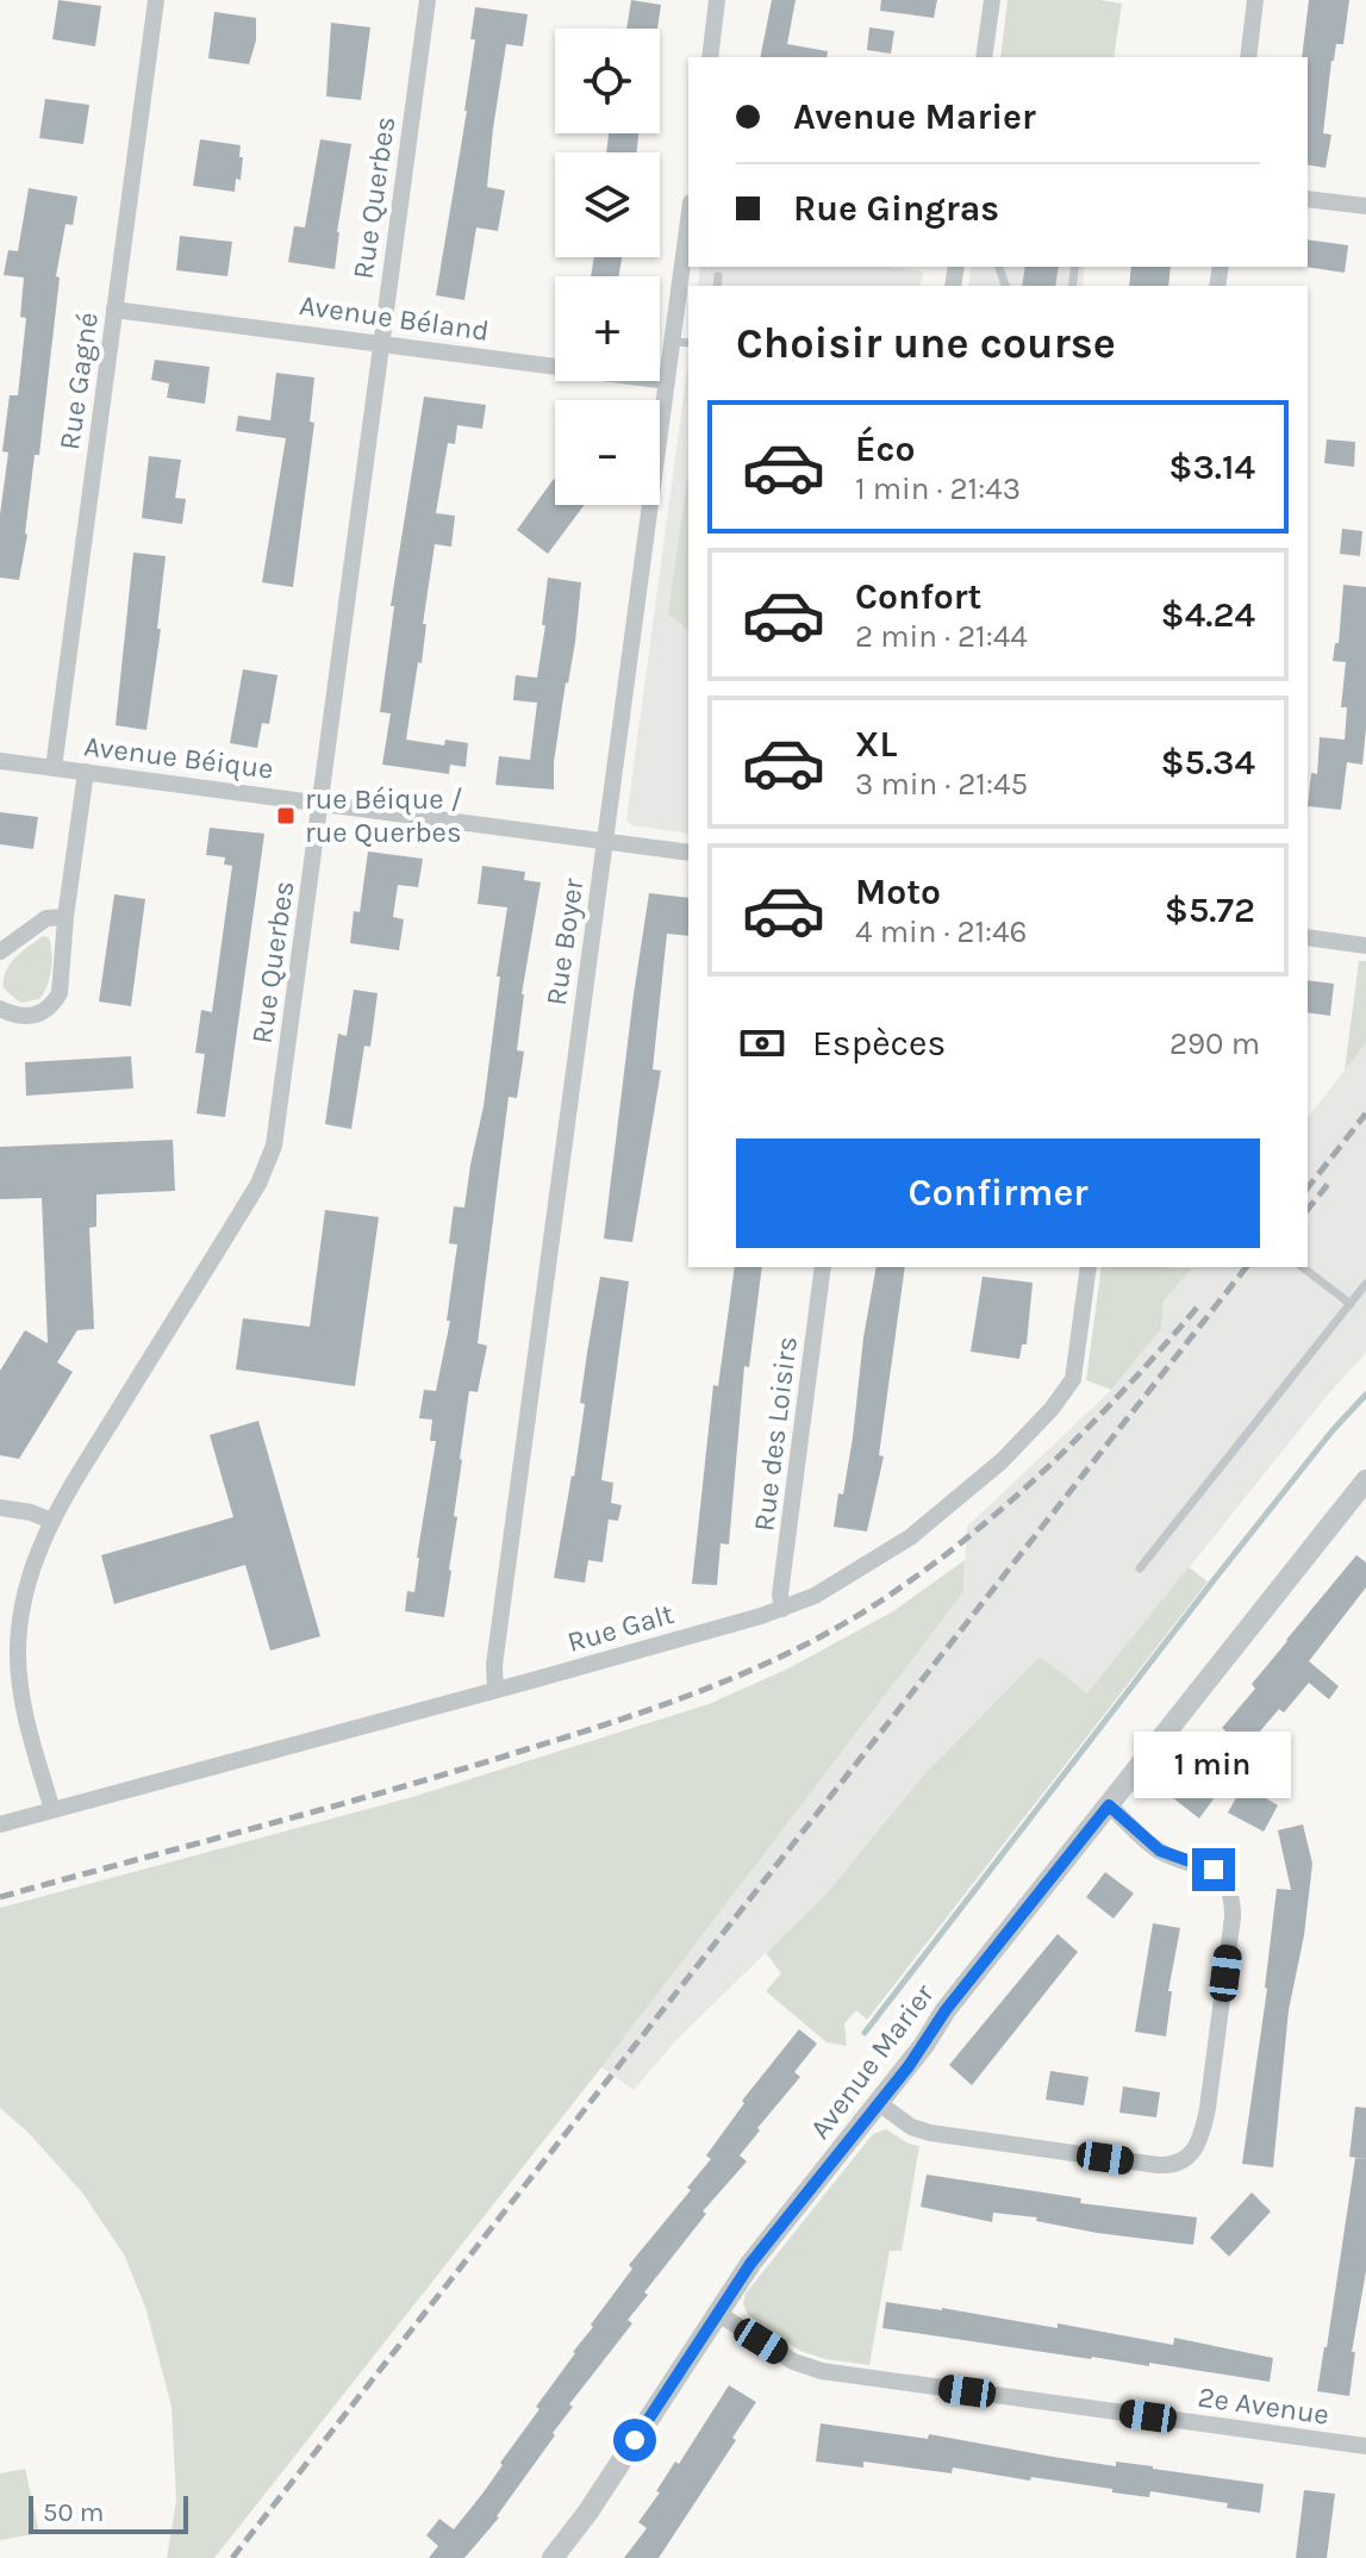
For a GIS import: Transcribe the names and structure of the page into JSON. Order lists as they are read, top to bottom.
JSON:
{
  "streets": {
    "street": [
      "Rue Querbes",
      "Avenue Béland",
      "Rue Gagné",
      "Avenue Béique",
      "Rue Boyer",
      "Rue des Loisirs",
      "Rue Galt",
      "Avenue Marier",
      "2e Avenue"
    ]
  },
  "crossings": [
    ["Rue Querbes", "Avenue Béland"],
    ["Rue Querbes", "Avenue Béique"],
    ["Rue Querbes", "Rue Galt"],
    ["Avenue Béland", "Rue Gagné"],
    ["Avenue Béland", "Rue Boyer"],
    ["Rue Gagné", "Avenue Béique"],
    ["Avenue Béique", "Rue Boyer"],
    ["Rue Boyer", "Rue Galt"],
    ["Rue des Loisirs", "Rue Galt"],
    ["Avenue Marier", "2e Avenue"]
  ],
  "places": {
    "transit": ["rue Béique / rue Querbes"]
  },
  "scale_bar": "50 m",
  "page": {
    "map_buttons": ["+", "−"],
    "banner": ["Avenue Marier", "Rue Gingras"],
    "heading": "Choisir une course",
    "list": [
      {
        "name": "Éco",
        "note": "1 min · 21:43",
        "value": "$3.14"
      },
      {
        "name": "Confort",
        "note": "2 min · 21:44",
        "value": "$4.24"
      },
      {
        "name": "XL",
        "note": "3 min · 21:45",
        "value": "$5.34"
      },
      {
        "name": "Moto",
        "note": "4 min · 21:46",
        "value": "$5.72"
      }
    ],
    "pay": ["Espèces", "290 m"],
    "buttons": "Confirmer",
    "bubble": "1 min",
    "scale": "50 m"
  }
}
